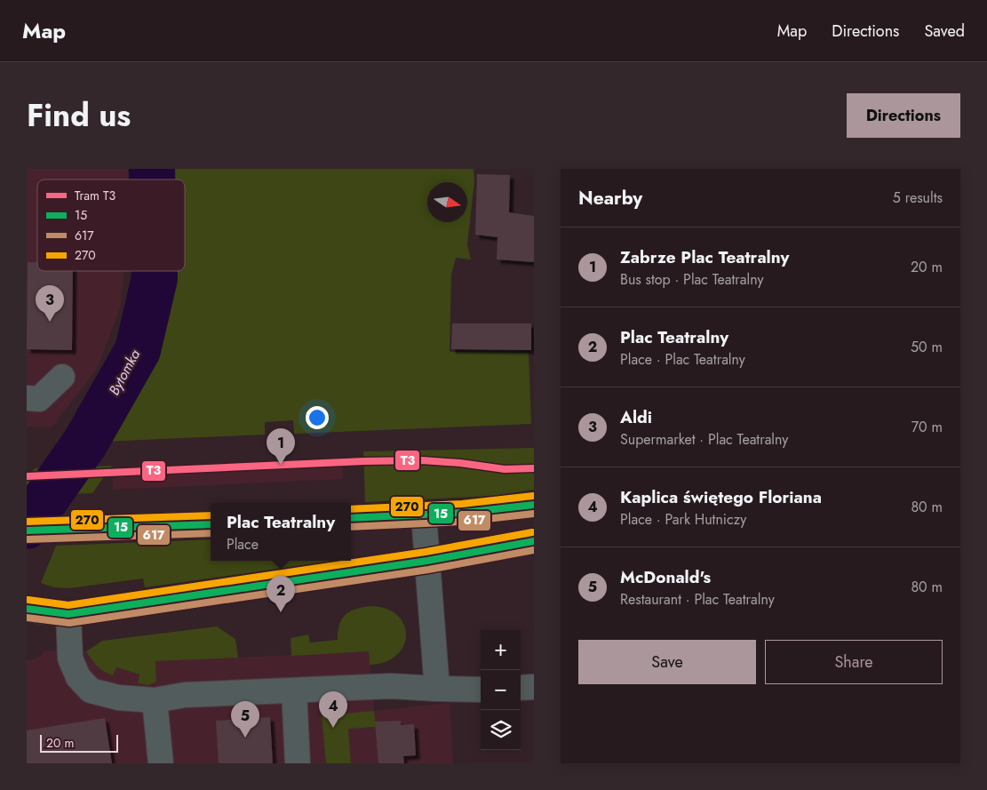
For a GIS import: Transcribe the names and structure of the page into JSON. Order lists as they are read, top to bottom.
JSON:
{
  "water": ["Bytomka"],
  "lines": [
    "tram line T3",
    "transit line 270",
    "transit line 15",
    "transit line 617"
  ],
  "legend": [
    "Tram T3",
    "15",
    "617",
    "270"
  ],
  "scale_bar": "20 m",
  "north": "right",
  "page": {
    "header": "Map",
    "nav": ["Map", "Directions", "Saved"],
    "title": "Find us",
    "buttons": [
      "Directions",
      ["Save", "Share"]
    ],
    "heading": ["Nearby", "5 results"],
    "list": [
      {
        "mark": "1",
        "name": "Zabrze Plac Teatralny",
        "note": "Bus stop · Plac Teatralny",
        "value": "20 m"
      },
      {
        "mark": "2",
        "name": "Plac Teatralny",
        "note": "Place · Plac Teatralny",
        "value": "50 m"
      },
      {
        "mark": "3",
        "name": "Aldi",
        "note": "Supermarket · Plac Teatralny",
        "value": "70 m"
      },
      {
        "mark": "4",
        "name": "Kaplica świętego Floriana",
        "note": "Place · Park Hutniczy",
        "value": "80 m"
      },
      {
        "mark": "5",
        "name": "McDonald's",
        "note": "Restaurant · Plac Teatralny",
        "value": "80 m"
      }
    ],
    "pins": [
      "3",
      "1",
      "2",
      "4",
      "5"
    ],
    "popup": ["Plac Teatralny", "Place"],
    "map_buttons": ["+", "−"],
    "scale": "20 m"
  }
}
